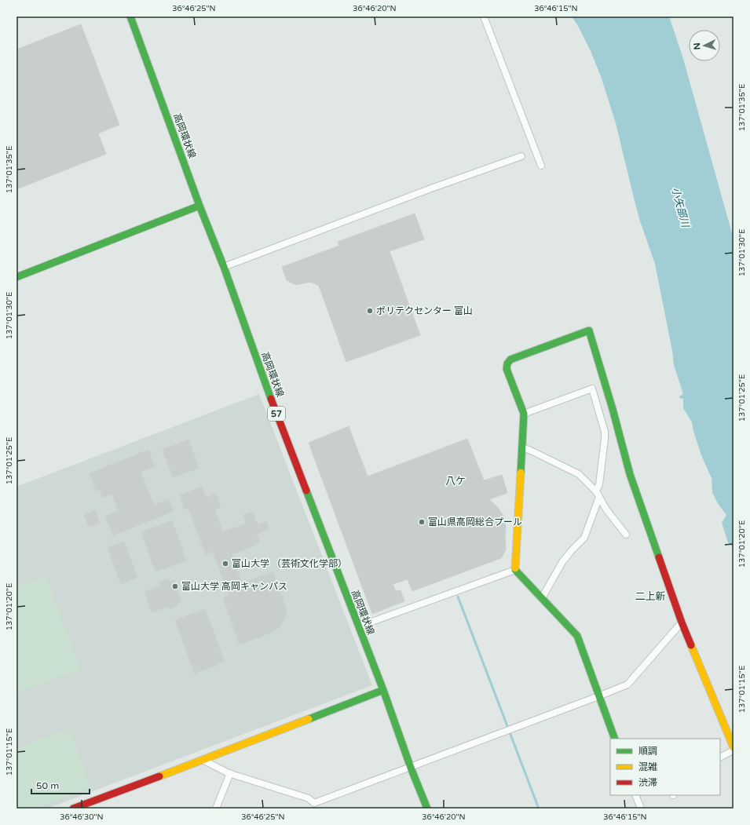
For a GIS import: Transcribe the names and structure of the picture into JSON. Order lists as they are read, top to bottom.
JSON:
{
  "streets": {
    "street": ["高岡環状線", "57"]
  },
  "districts": ["八ケ", "二上新"],
  "water": ["小矢部川"],
  "places": [
    "ポリテクセンター 富山",
    "富山県高岡総合プール",
    "富山大学 （芸術文化学部）",
    "富山大学 高岡キャンパス"
  ],
  "legend": ["順調", "混雑", "渋滞"],
  "scale_bar": "50 m",
  "north": "left",
  "coordinates": [
    "36°46'25\"N",
    "36°46'20\"N",
    "36°46'15\"N",
    "137°01'35\"E",
    "137°01'30\"E",
    "137°01'25\"E",
    "137°01'20\"E",
    "137°01'15\"E",
    "36°46'30\"N"
  ]
}
